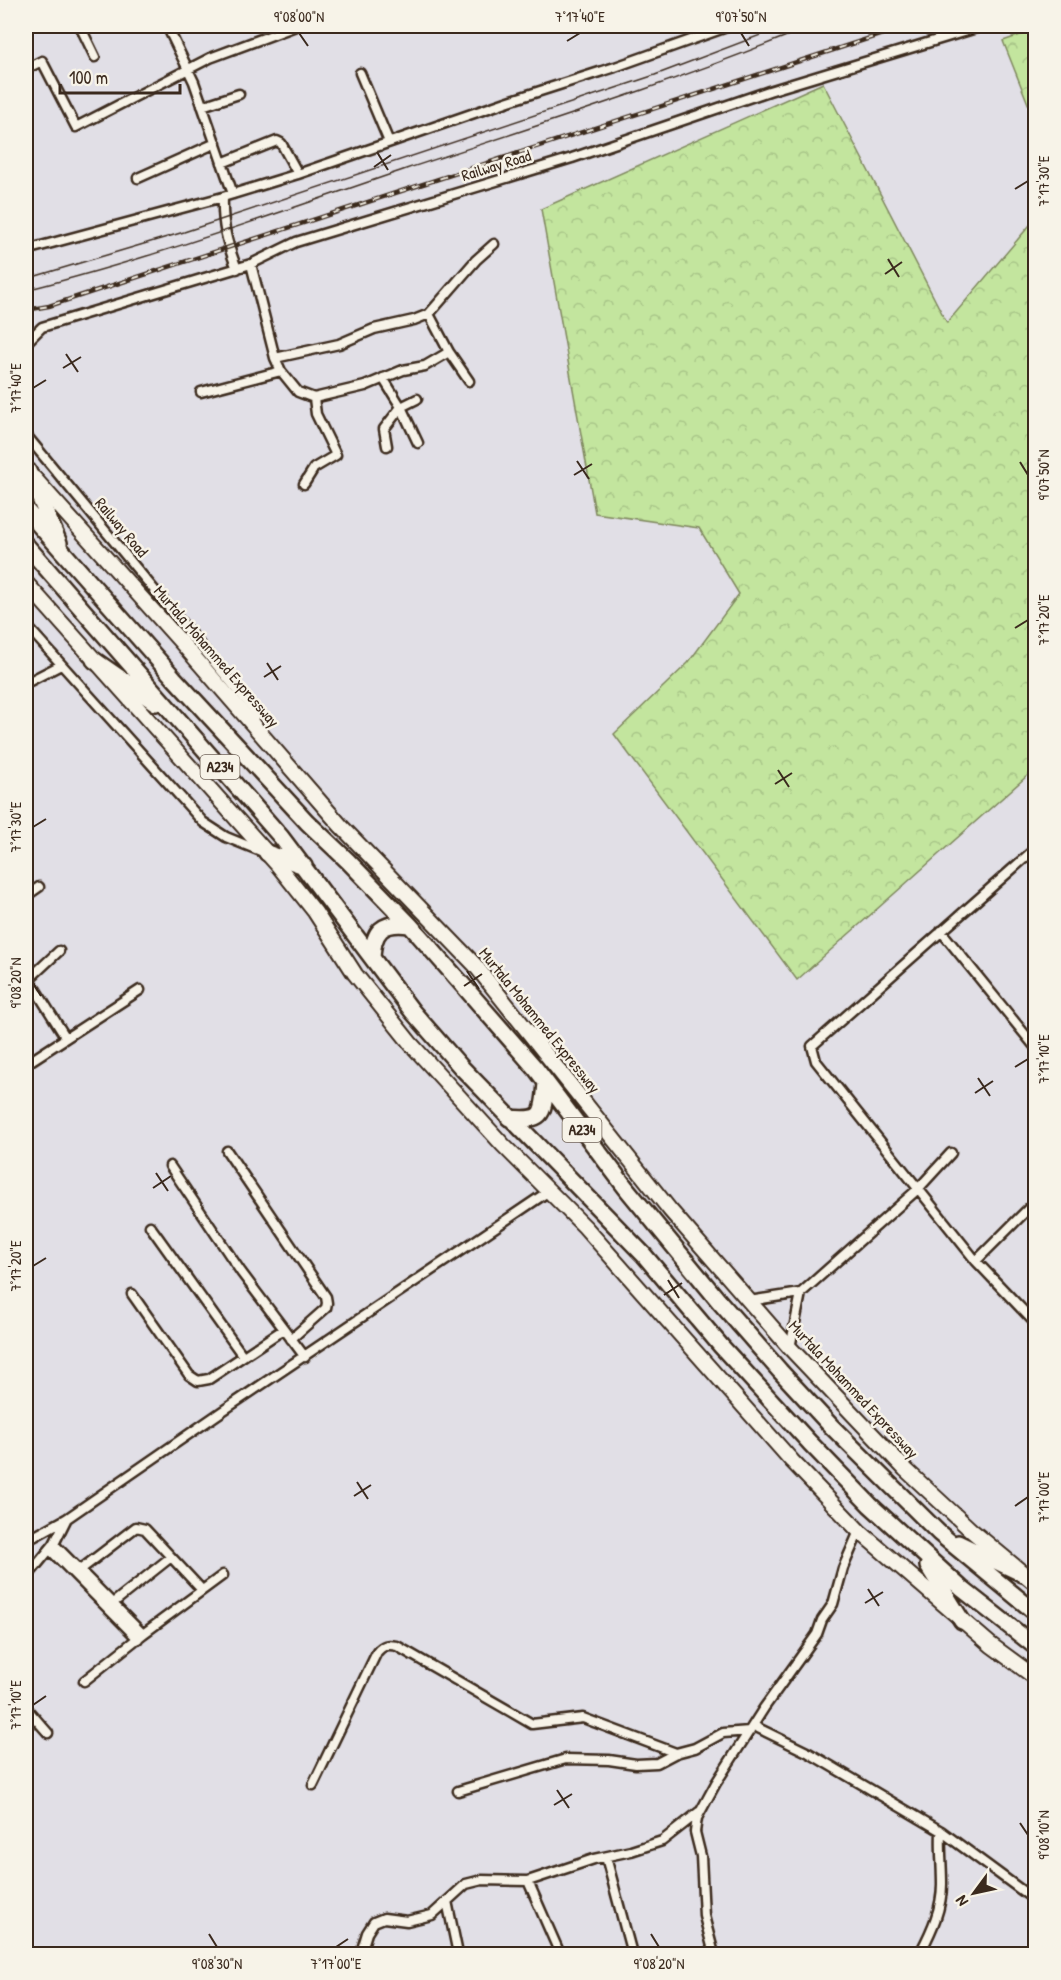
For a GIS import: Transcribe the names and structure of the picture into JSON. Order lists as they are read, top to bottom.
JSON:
{
  "streets": {
    "highway": ["Murtala Mohammed Expressway", "A234"],
    "street": ["Railway Road"]
  },
  "crossings": [
    ["Railway Road", "Murtala Mohammed Expressway"]
  ],
  "scale_bar": "100 m",
  "north": "bottom left",
  "coordinates": [
    "9°08'00\"N",
    "7°17'40\"E",
    "9°07'50\"N",
    "7°17'30\"E",
    "7°17'20\"E",
    "9°08'20\"N",
    "7°17'10\"E",
    "7°17'00\"E",
    "9°08'10\"N",
    "9°08'30\"N"
  ]
}
